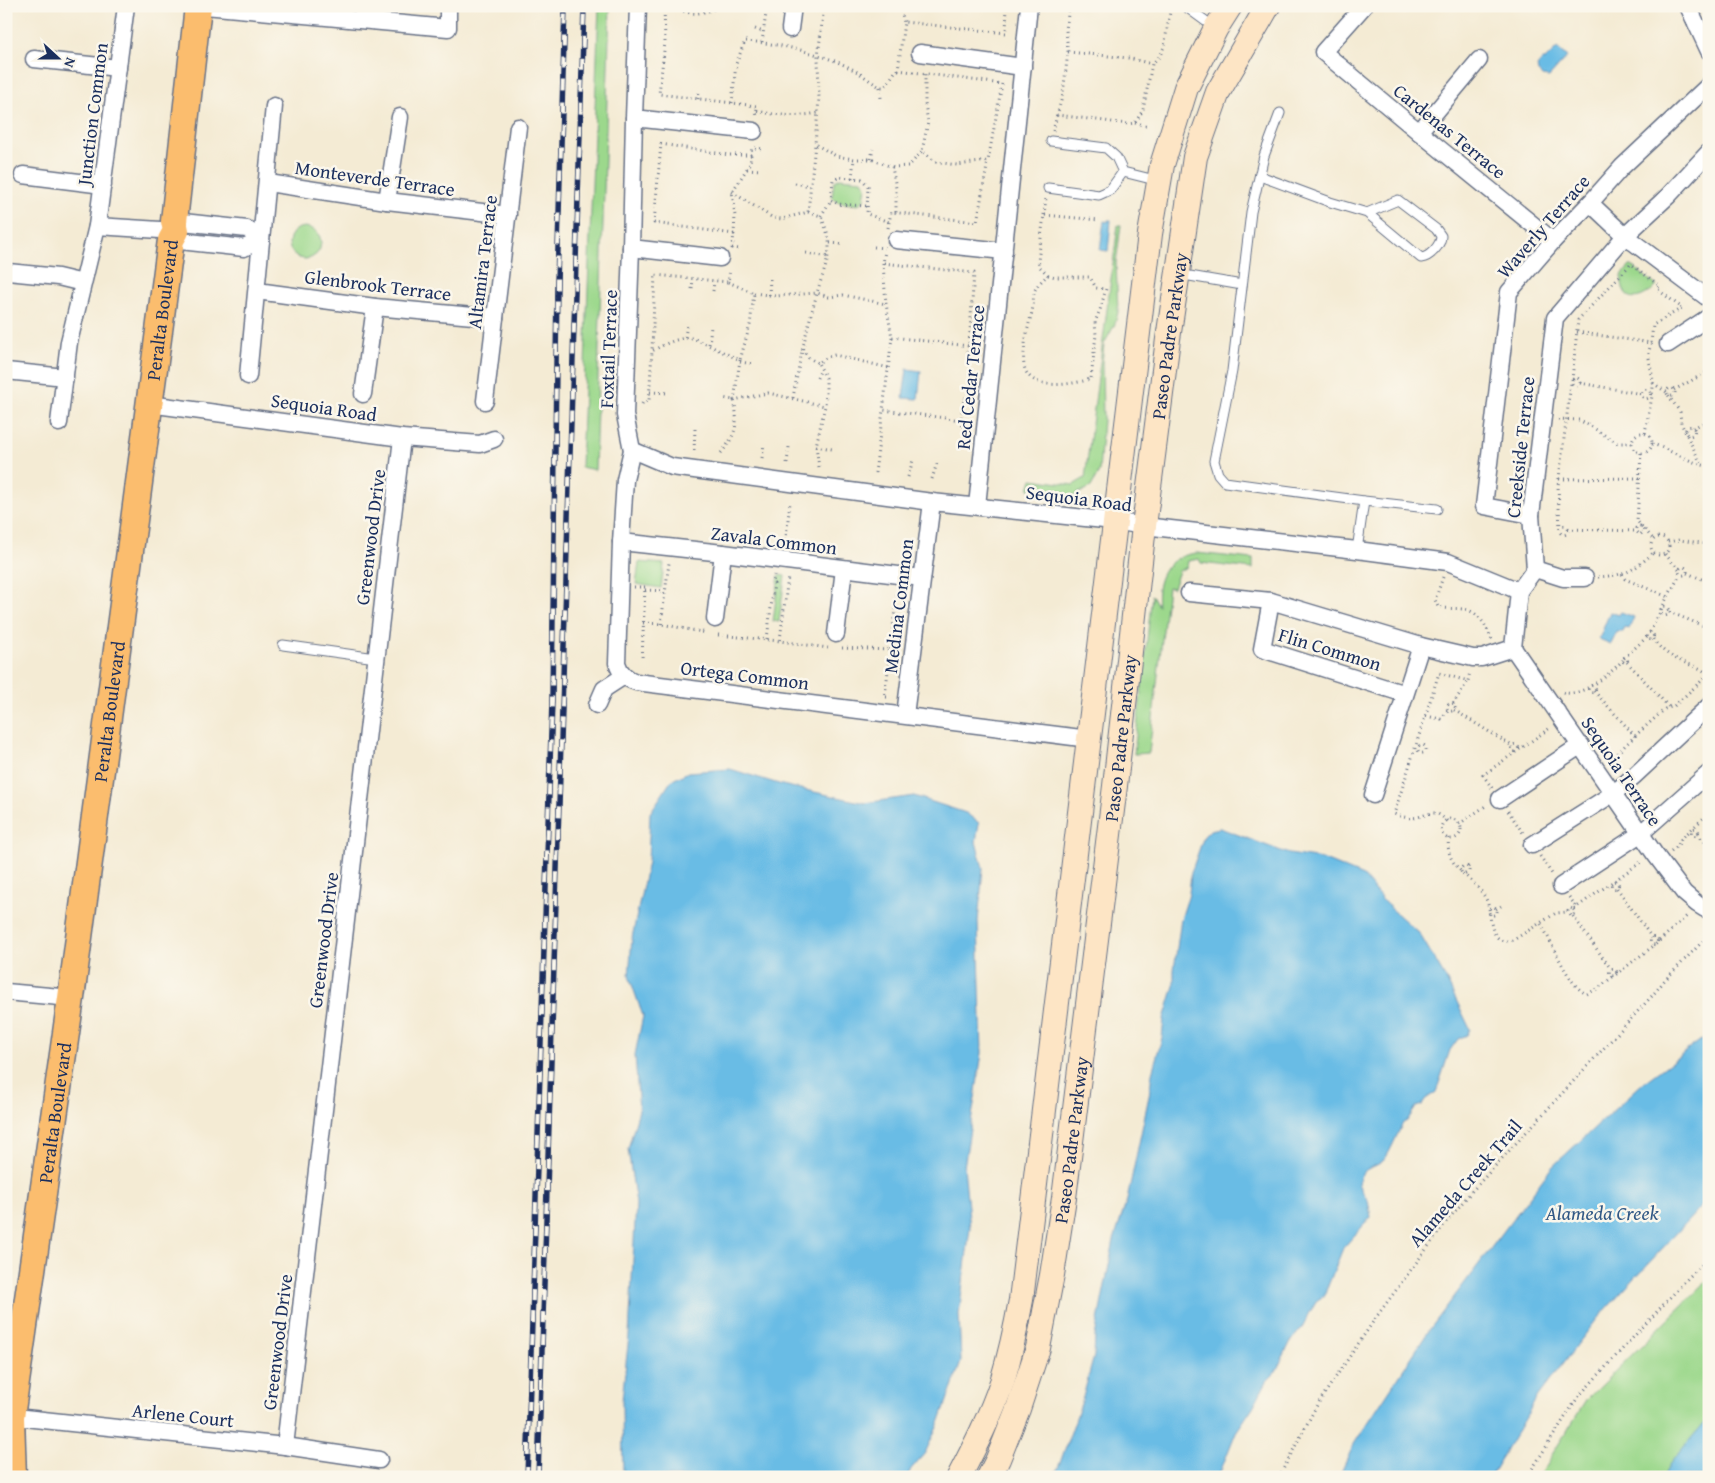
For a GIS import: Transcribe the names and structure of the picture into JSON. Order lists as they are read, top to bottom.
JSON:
{
  "streets": {
    "main road": ["Peralta Boulevard", "Paseo Padre Parkway"],
    "street": [
      "Junction Common",
      "Cardenas Terrace",
      "Monteverde Terrace",
      "Waverly Terrace",
      "Altamira Terrace",
      "Glenbrook Terrace",
      "Foxtail Terrace",
      "Red Cedar Terrace",
      "Sequoia Road",
      "Creekside Terrace",
      "Greenwood Drive",
      "Zavala Common",
      "Medina Common",
      "Flin Common",
      "Ortega Common",
      "Sequoia Terrace",
      "Arlene Court"
    ],
    "path": ["Alameda Creek Trail"]
  },
  "crossings": [
    ["Cardenas Terrace", "Waverly Terrace"],
    ["Monteverde Terrace", "Altamira Terrace"],
    ["Waverly Terrace", "Creekside Terrace"],
    ["Altamira Terrace", "Glenbrook Terrace"],
    ["Peralta Boulevard", "Sequoia Road"],
    ["Peralta Boulevard", "Arlene Court"],
    ["Paseo Padre Parkway", "Sequoia Road"],
    ["Paseo Padre Parkway", "Ortega Common"],
    ["Foxtail Terrace", "Sequoia Road"],
    ["Red Cedar Terrace", "Sequoia Road"],
    ["Sequoia Road", "Greenwood Drive"],
    ["Sequoia Road", "Medina Common"],
    ["Greenwood Drive", "Arlene Court"],
    ["Zavala Common", "Medina Common"],
    ["Medina Common", "Ortega Common"]
  ],
  "water": ["Alameda Creek"],
  "north": "right"
}
